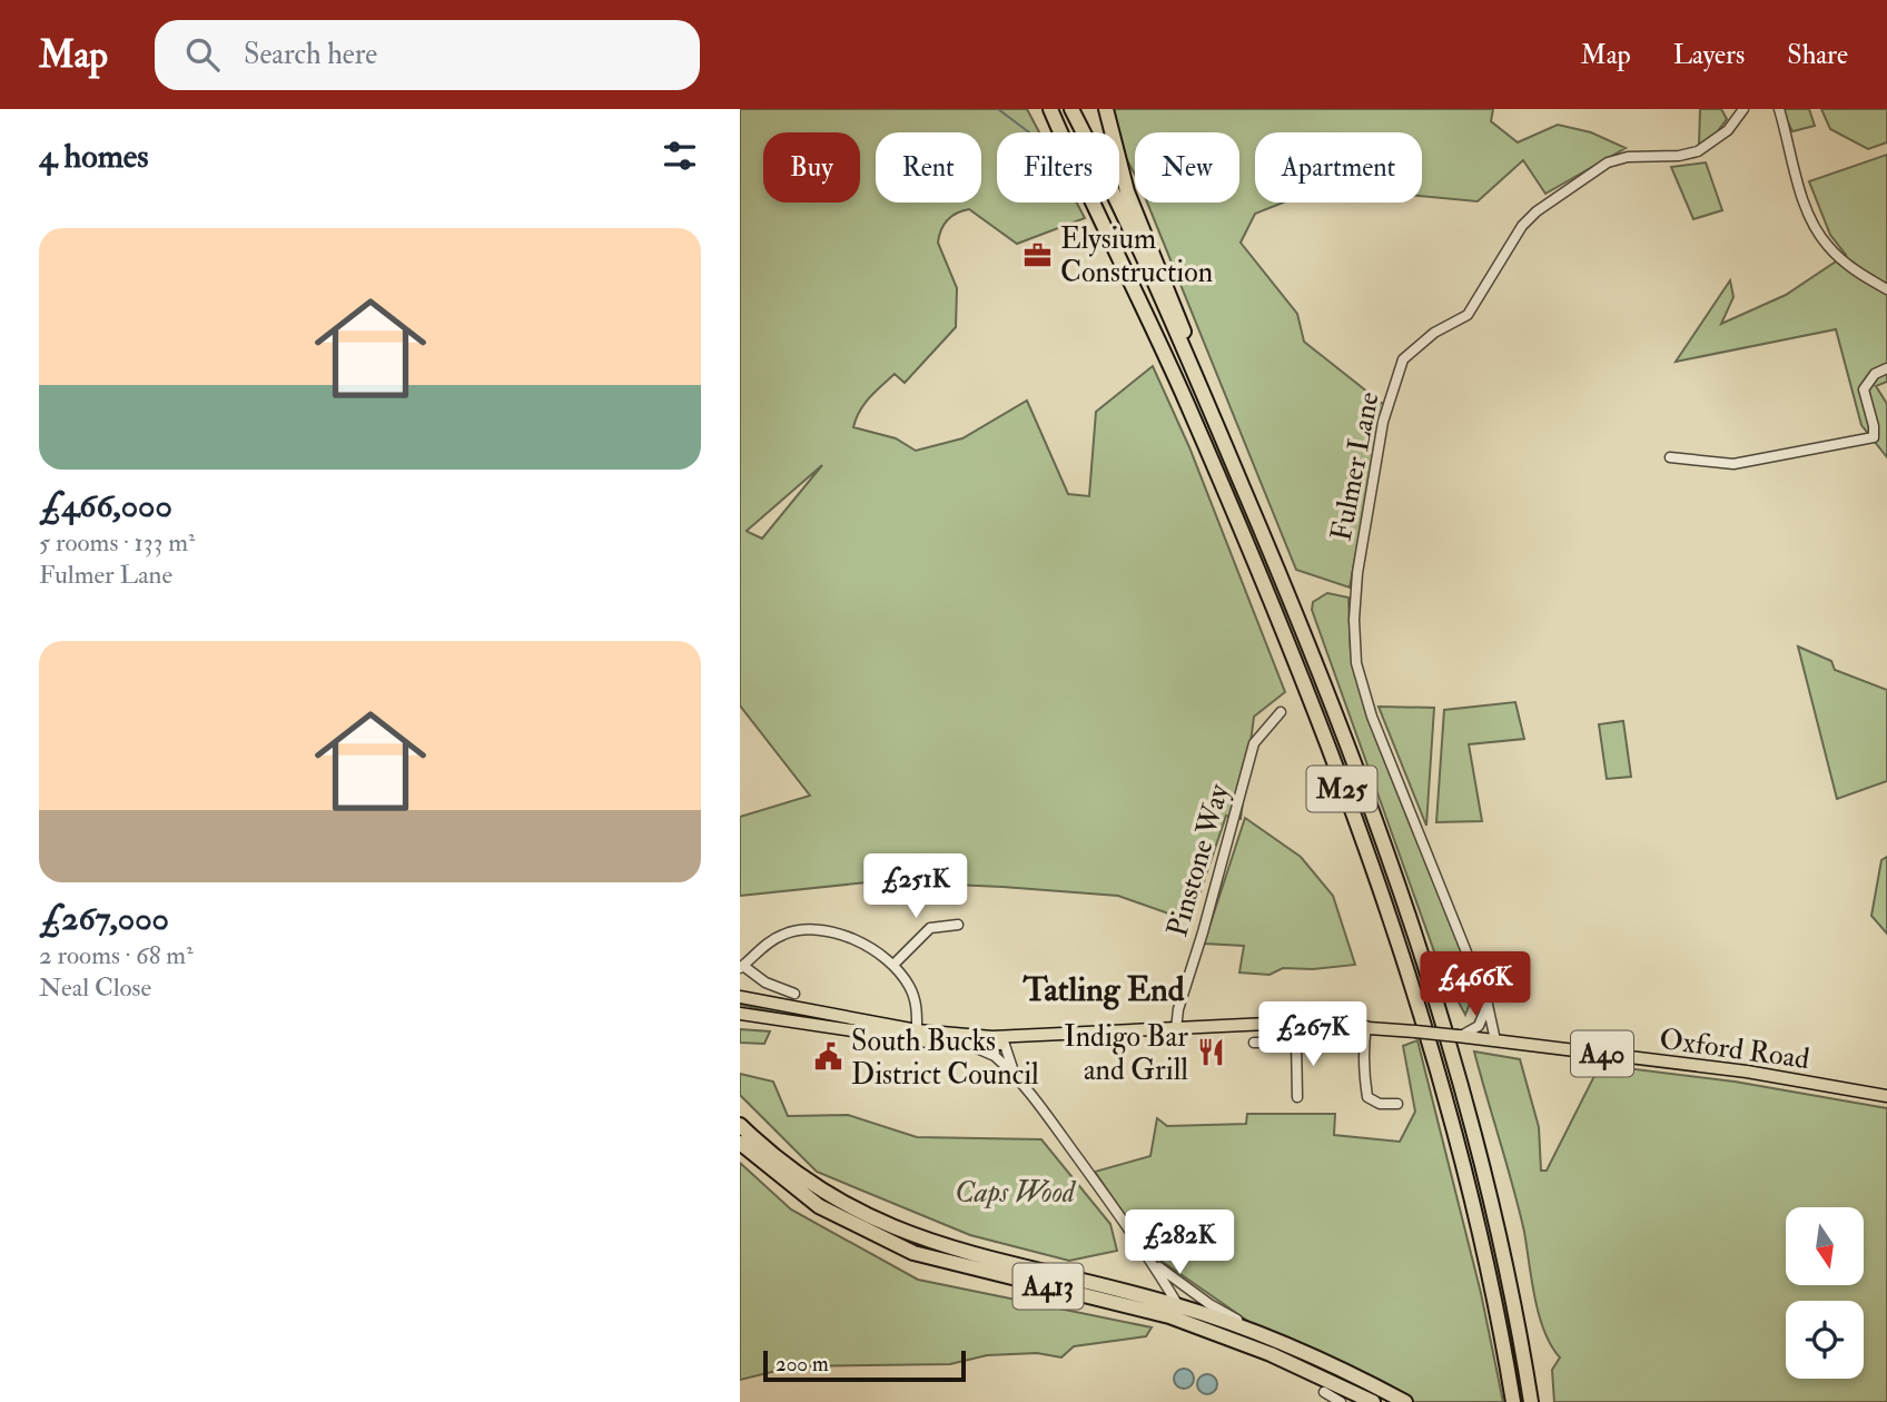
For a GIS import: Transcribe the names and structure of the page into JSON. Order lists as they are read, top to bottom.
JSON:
{
  "streets": {
    "highway": ["M25", "A413"],
    "main road": ["Oxford Road", "A40"],
    "street": ["Fulmer Lane", "Pinstone Way"]
  },
  "crossings": [
    ["Fulmer Lane", "Oxford Road"],
    ["Pinstone Way", "Oxford Road"],
    ["Oxford Road", "A40"]
  ],
  "districts": ["Tatling End"],
  "parks": ["Caps Wood"],
  "places": {
    "office": ["Elysium Construction"],
    "restaurant": ["Indigo Bar and Grill"],
    "public building": ["South Bucks District Council"]
  },
  "scale_bar": "200 m",
  "north": "bottom",
  "page": {
    "header": "Map",
    "search": "Search here",
    "nav": ["Map", "Layers", "Share"],
    "heading": "4 homes",
    "chip": [
      "Buy",
      "Rent",
      "Filters",
      "New",
      "Apartment"
    ],
    "list": [
      {
        "name": "£466,000",
        "note": "5 rooms · 133 m² · Fulmer Lane"
      },
      {
        "name": "£267,000",
        "note": "2 rooms · 68 m² · Neal Close"
      }
    ],
    "price": [
      "£251K",
      "£466K",
      "£267K",
      "£282K"
    ],
    "scale": "200 m"
  }
}
